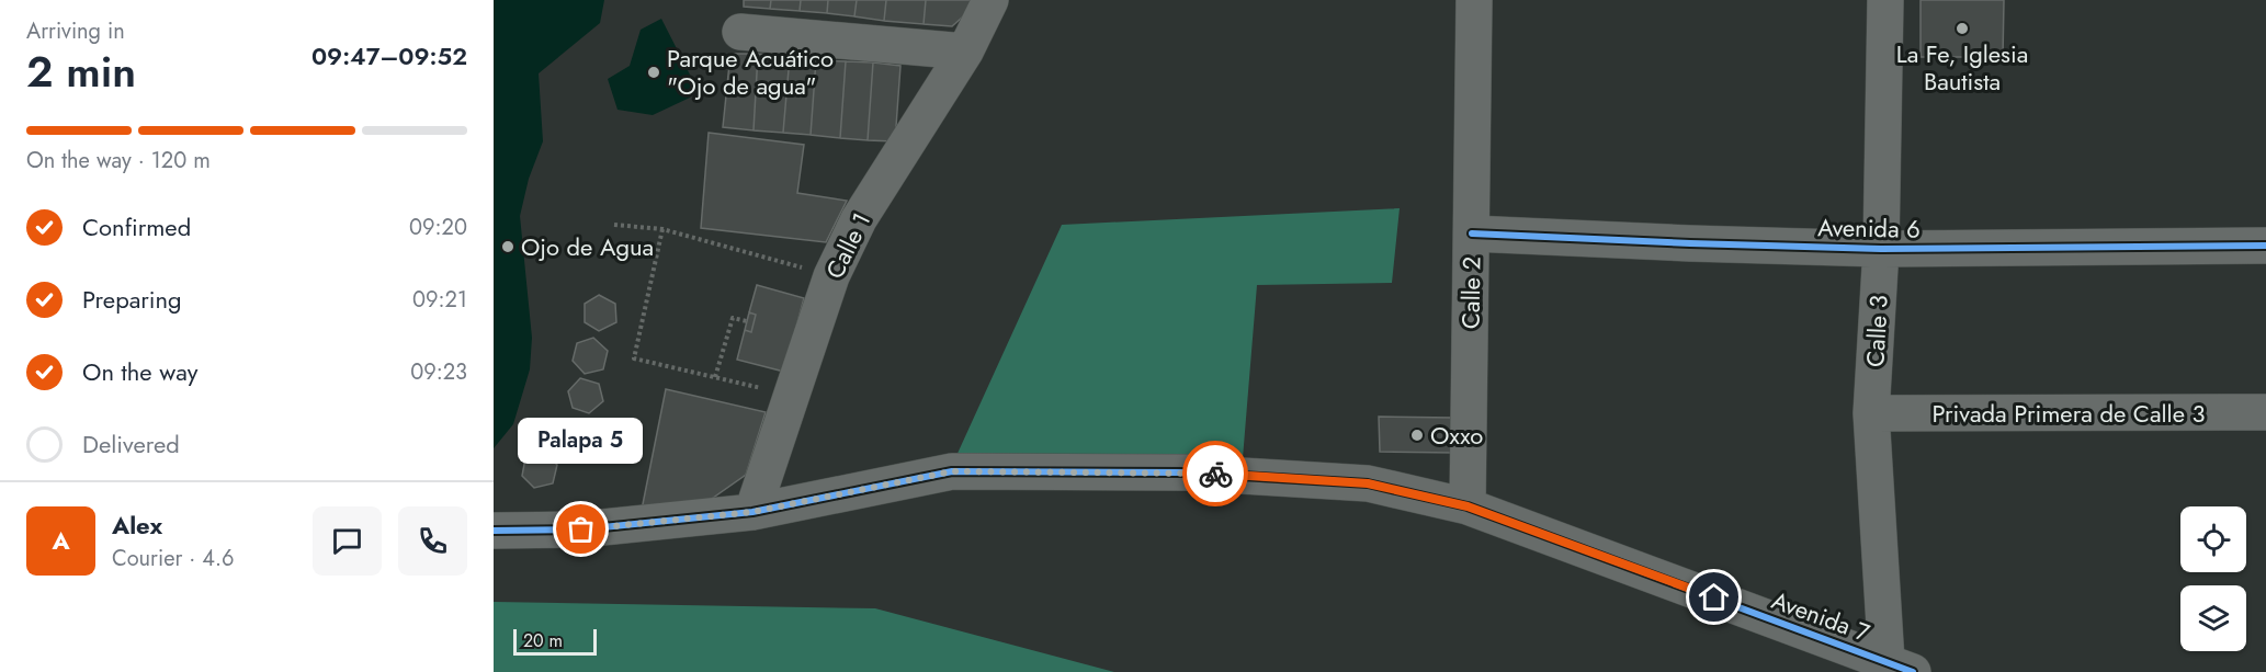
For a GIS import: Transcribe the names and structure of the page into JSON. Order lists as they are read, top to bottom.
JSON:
{
  "streets": {
    "street": [
      "Avenida 6",
      "Calle 1",
      "Calle 2",
      "Calle 3",
      "Privada Primera de Calle 3",
      "Avenida 7"
    ]
  },
  "crossings": [
    ["Avenida 6", "Calle 2"],
    ["Avenida 6", "Calle 3"],
    ["Calle 1", "Avenida 7"],
    ["Calle 2", "Avenida 7"],
    ["Calle 3", "Privada Primera de Calle 3"],
    ["Calle 3", "Avenida 7"]
  ],
  "places": [
    "La Fe, Iglesia Bautista",
    "Parque Acuático \"Ojo de agua\"",
    "Ojo de Agua",
    "Oxxo",
    "Palapa 5"
  ],
  "scale_bar": "20 m",
  "page": {
    "heading": ["2 min", "Arriving in", "09:47–09:52"],
    "panel": ["Alex", "Courier · 4.6"],
    "bar": "On the way · 120 m",
    "list": [
      ["Confirmed", "09:20"],
      ["Preparing", "09:21"],
      ["On the way", "09:23"],
      "Delivered"
    ],
    "bubble": "Palapa 5",
    "round": "A",
    "scale": "20 m"
  }
}
